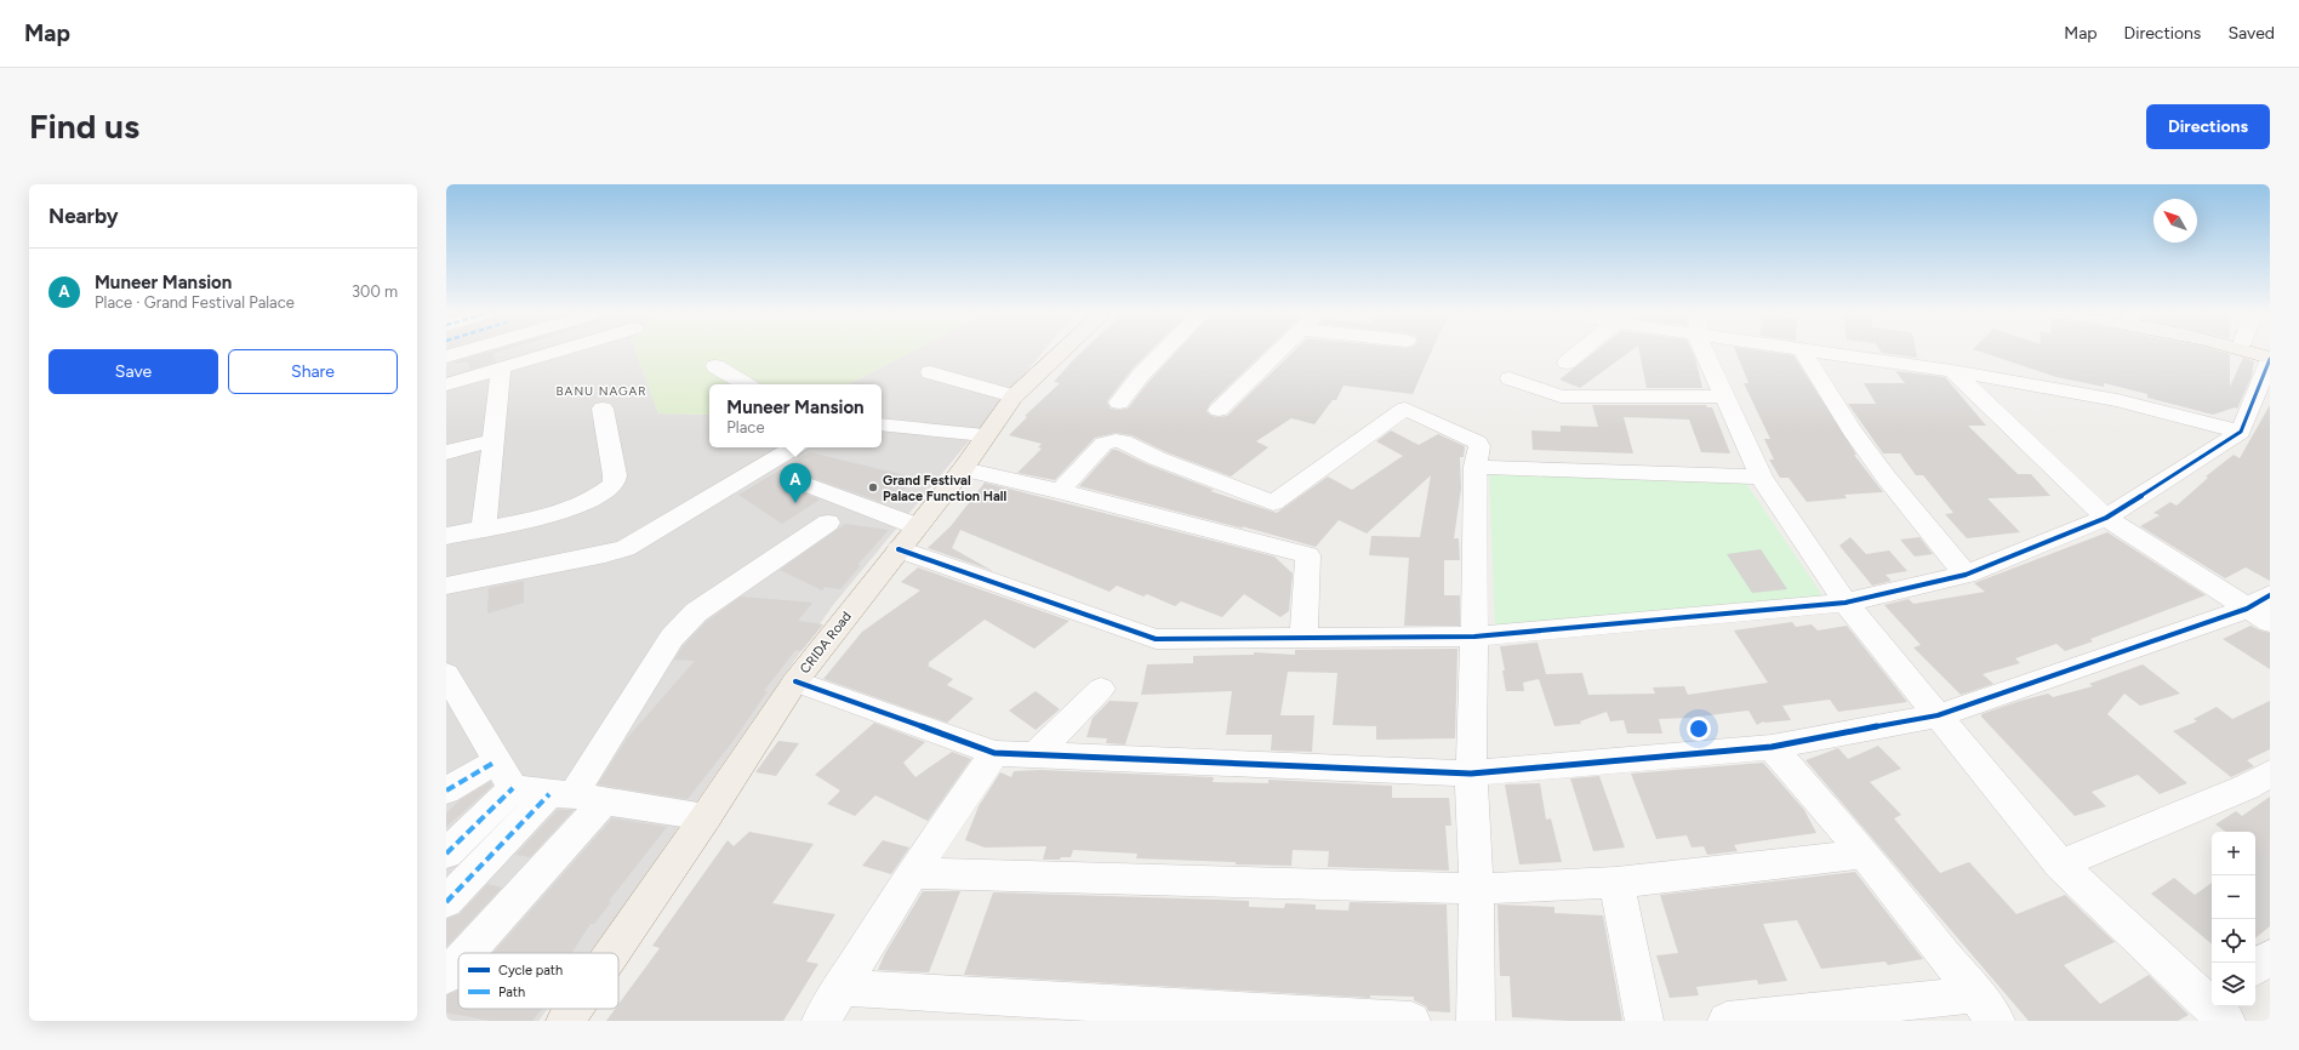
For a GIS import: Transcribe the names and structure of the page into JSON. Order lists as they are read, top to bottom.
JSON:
{
  "streets": {
    "main road": ["CRIDA Road"]
  },
  "districts": ["BANU NAGAR"],
  "places": ["Grand Festival Palace Function Hall"],
  "legend": ["Cycle path", "Path"],
  "north": "top left",
  "page": {
    "header": "Map",
    "nav": ["Map", "Directions", "Saved"],
    "buttons": [
      "Directions",
      ["Save", "Share"]
    ],
    "title": "Find us",
    "heading": "Nearby",
    "list": [
      {
        "mark": "A",
        "name": "Muneer Mansion",
        "note": "Place · Grand Festival Palace",
        "value": "300 m"
      }
    ],
    "popup": ["Muneer Mansion", "Place"],
    "pins": "A",
    "map_buttons": ["+", "−"]
  }
}
